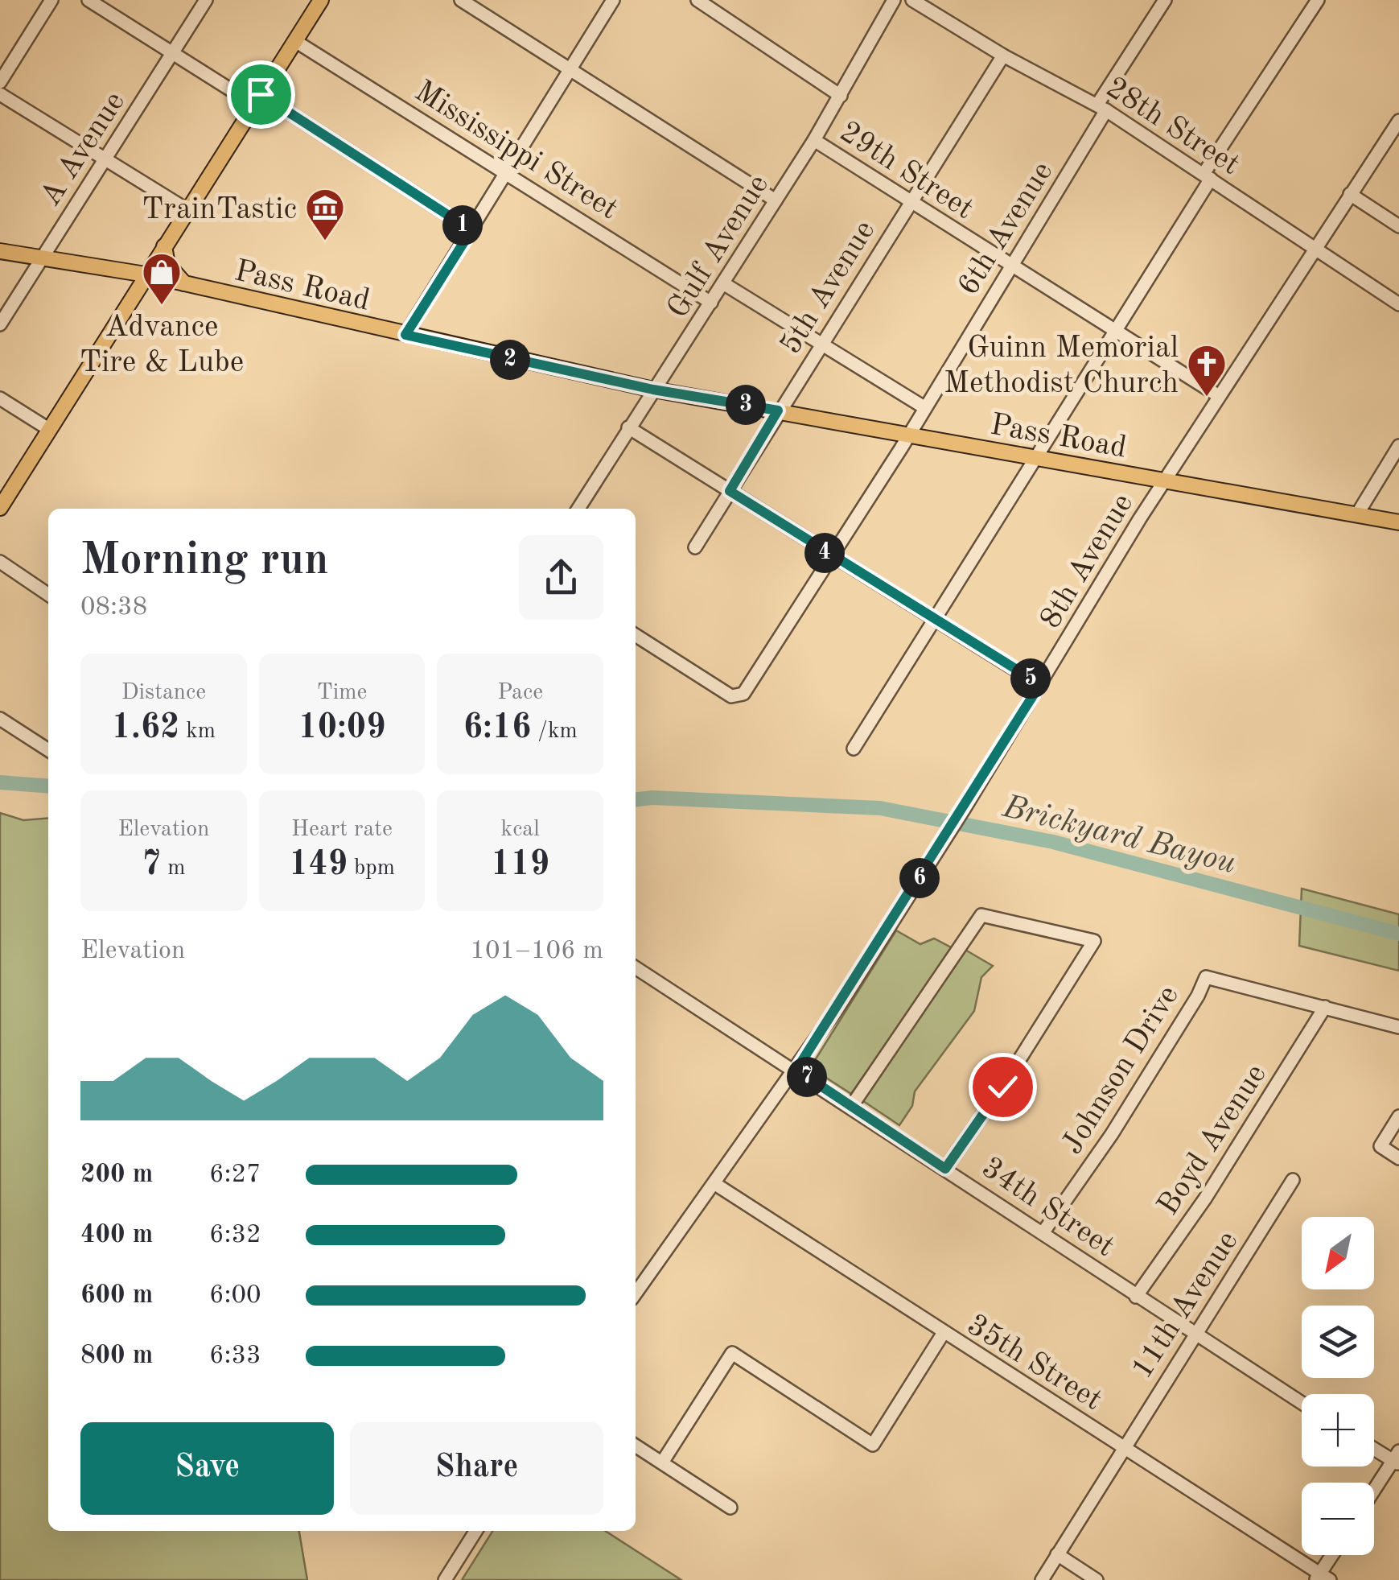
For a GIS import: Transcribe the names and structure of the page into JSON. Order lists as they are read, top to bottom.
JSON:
{
  "streets": {
    "main road": ["Pass Road"],
    "street": [
      "28th Street",
      "A Avenue",
      "Mississippi Street",
      "29th Street",
      "6th Avenue",
      "Gulf Avenue",
      "5th Avenue",
      "8th Avenue",
      "Johnson Drive",
      "Boyd Avenue",
      "34th Street",
      "11th Avenue",
      "35th Street"
    ]
  },
  "crossings": [
    ["28th Street", "6th Avenue"],
    ["28th Street", "5th Avenue"],
    ["28th Street", "8th Avenue"],
    ["A Avenue", "Pass Road"],
    ["Mississippi Street", "Gulf Avenue"],
    ["29th Street", "6th Avenue"],
    ["29th Street", "Gulf Avenue"],
    ["29th Street", "5th Avenue"],
    ["29th Street", "8th Avenue"],
    ["6th Avenue", "Pass Road"],
    ["Gulf Avenue", "Pass Road"],
    ["Pass Road", "5th Avenue"],
    ["Pass Road", "8th Avenue"],
    ["8th Avenue", "34th Street"],
    ["8th Avenue", "35th Street"],
    ["Johnson Drive", "Boyd Avenue"],
    ["Johnson Drive", "34th Street"],
    ["Boyd Avenue", "34th Street"],
    ["34th Street", "11th Avenue"],
    ["11th Avenue", "35th Street"]
  ],
  "water": ["Brickyard Bayou"],
  "places": {
    "museum": ["TrainTastic"],
    "shop": ["Advance Tire & Lube"],
    "church": ["Guinn Memorial Methodist Church"]
  },
  "north": "bottom left",
  "page": {
    "pins": [
      "1",
      "2",
      "3",
      "4",
      "5",
      "6",
      "7"
    ],
    "heading": ["Morning run", "08:38"],
    "stats": [
      ["Distance", "1.62 km"],
      ["Time", "10:09"],
      ["Pace", "6:16 /km"],
      ["Elevation", "7 m"],
      ["Heart rate", "149 bpm"],
      ["kcal", "119"]
    ],
    "chart": ["Elevation", "101–106 m"],
    "list": [
      {
        "name": "200 m",
        "note": "6:27"
      },
      {
        "name": "400 m",
        "note": "6:32"
      },
      {
        "name": "600 m",
        "note": "6:00"
      },
      {
        "name": "800 m",
        "note": "6:33"
      }
    ],
    "map_buttons": ["+", "−"],
    "buttons": ["Save", "Share"]
  }
}
